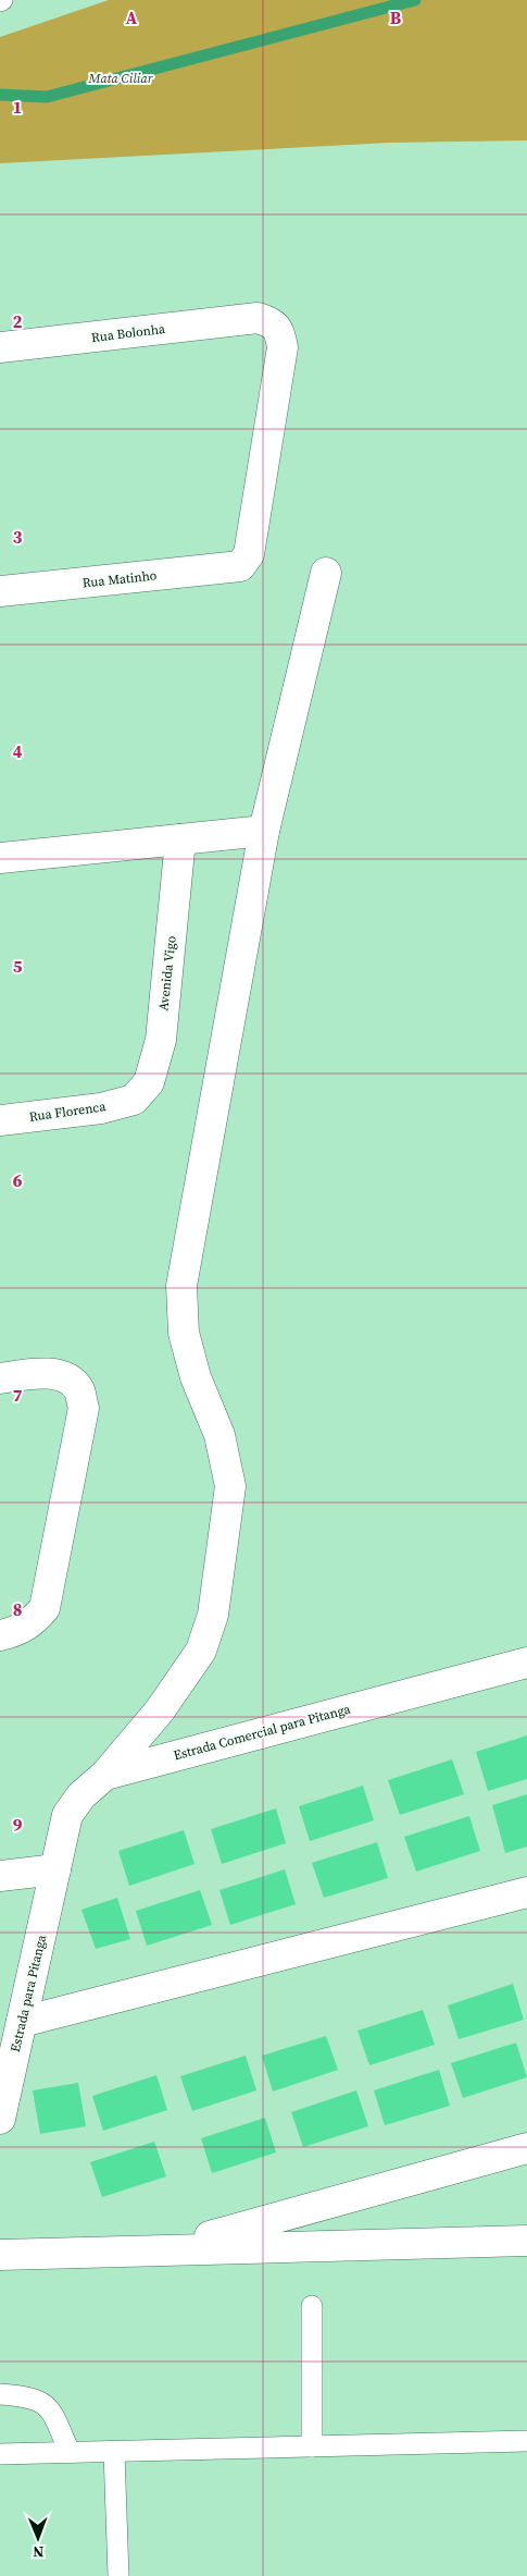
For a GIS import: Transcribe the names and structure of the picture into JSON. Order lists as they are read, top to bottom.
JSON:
{
  "streets": {
    "street": [
      "Rua Bolonha",
      "Rua Matinho",
      "Avenida Vigo",
      "Rua Florenca",
      "Estrada Comercial para Pitanga",
      "Estrada para Pitanga"
    ]
  },
  "crossings": [
    ["Rua Bolonha", "Rua Matinho"],
    ["Avenida Vigo", "Rua Florenca"],
    ["Estrada Comercial para Pitanga", "Estrada para Pitanga"]
  ],
  "parks": ["Mata Ciliar"],
  "north": "bottom",
  "grid": {
    "columns": ["A", "B"],
    "rows": [
      "1",
      "2",
      "3",
      "4",
      "5",
      "6",
      "7",
      "8",
      "9"
    ]
  }
}
